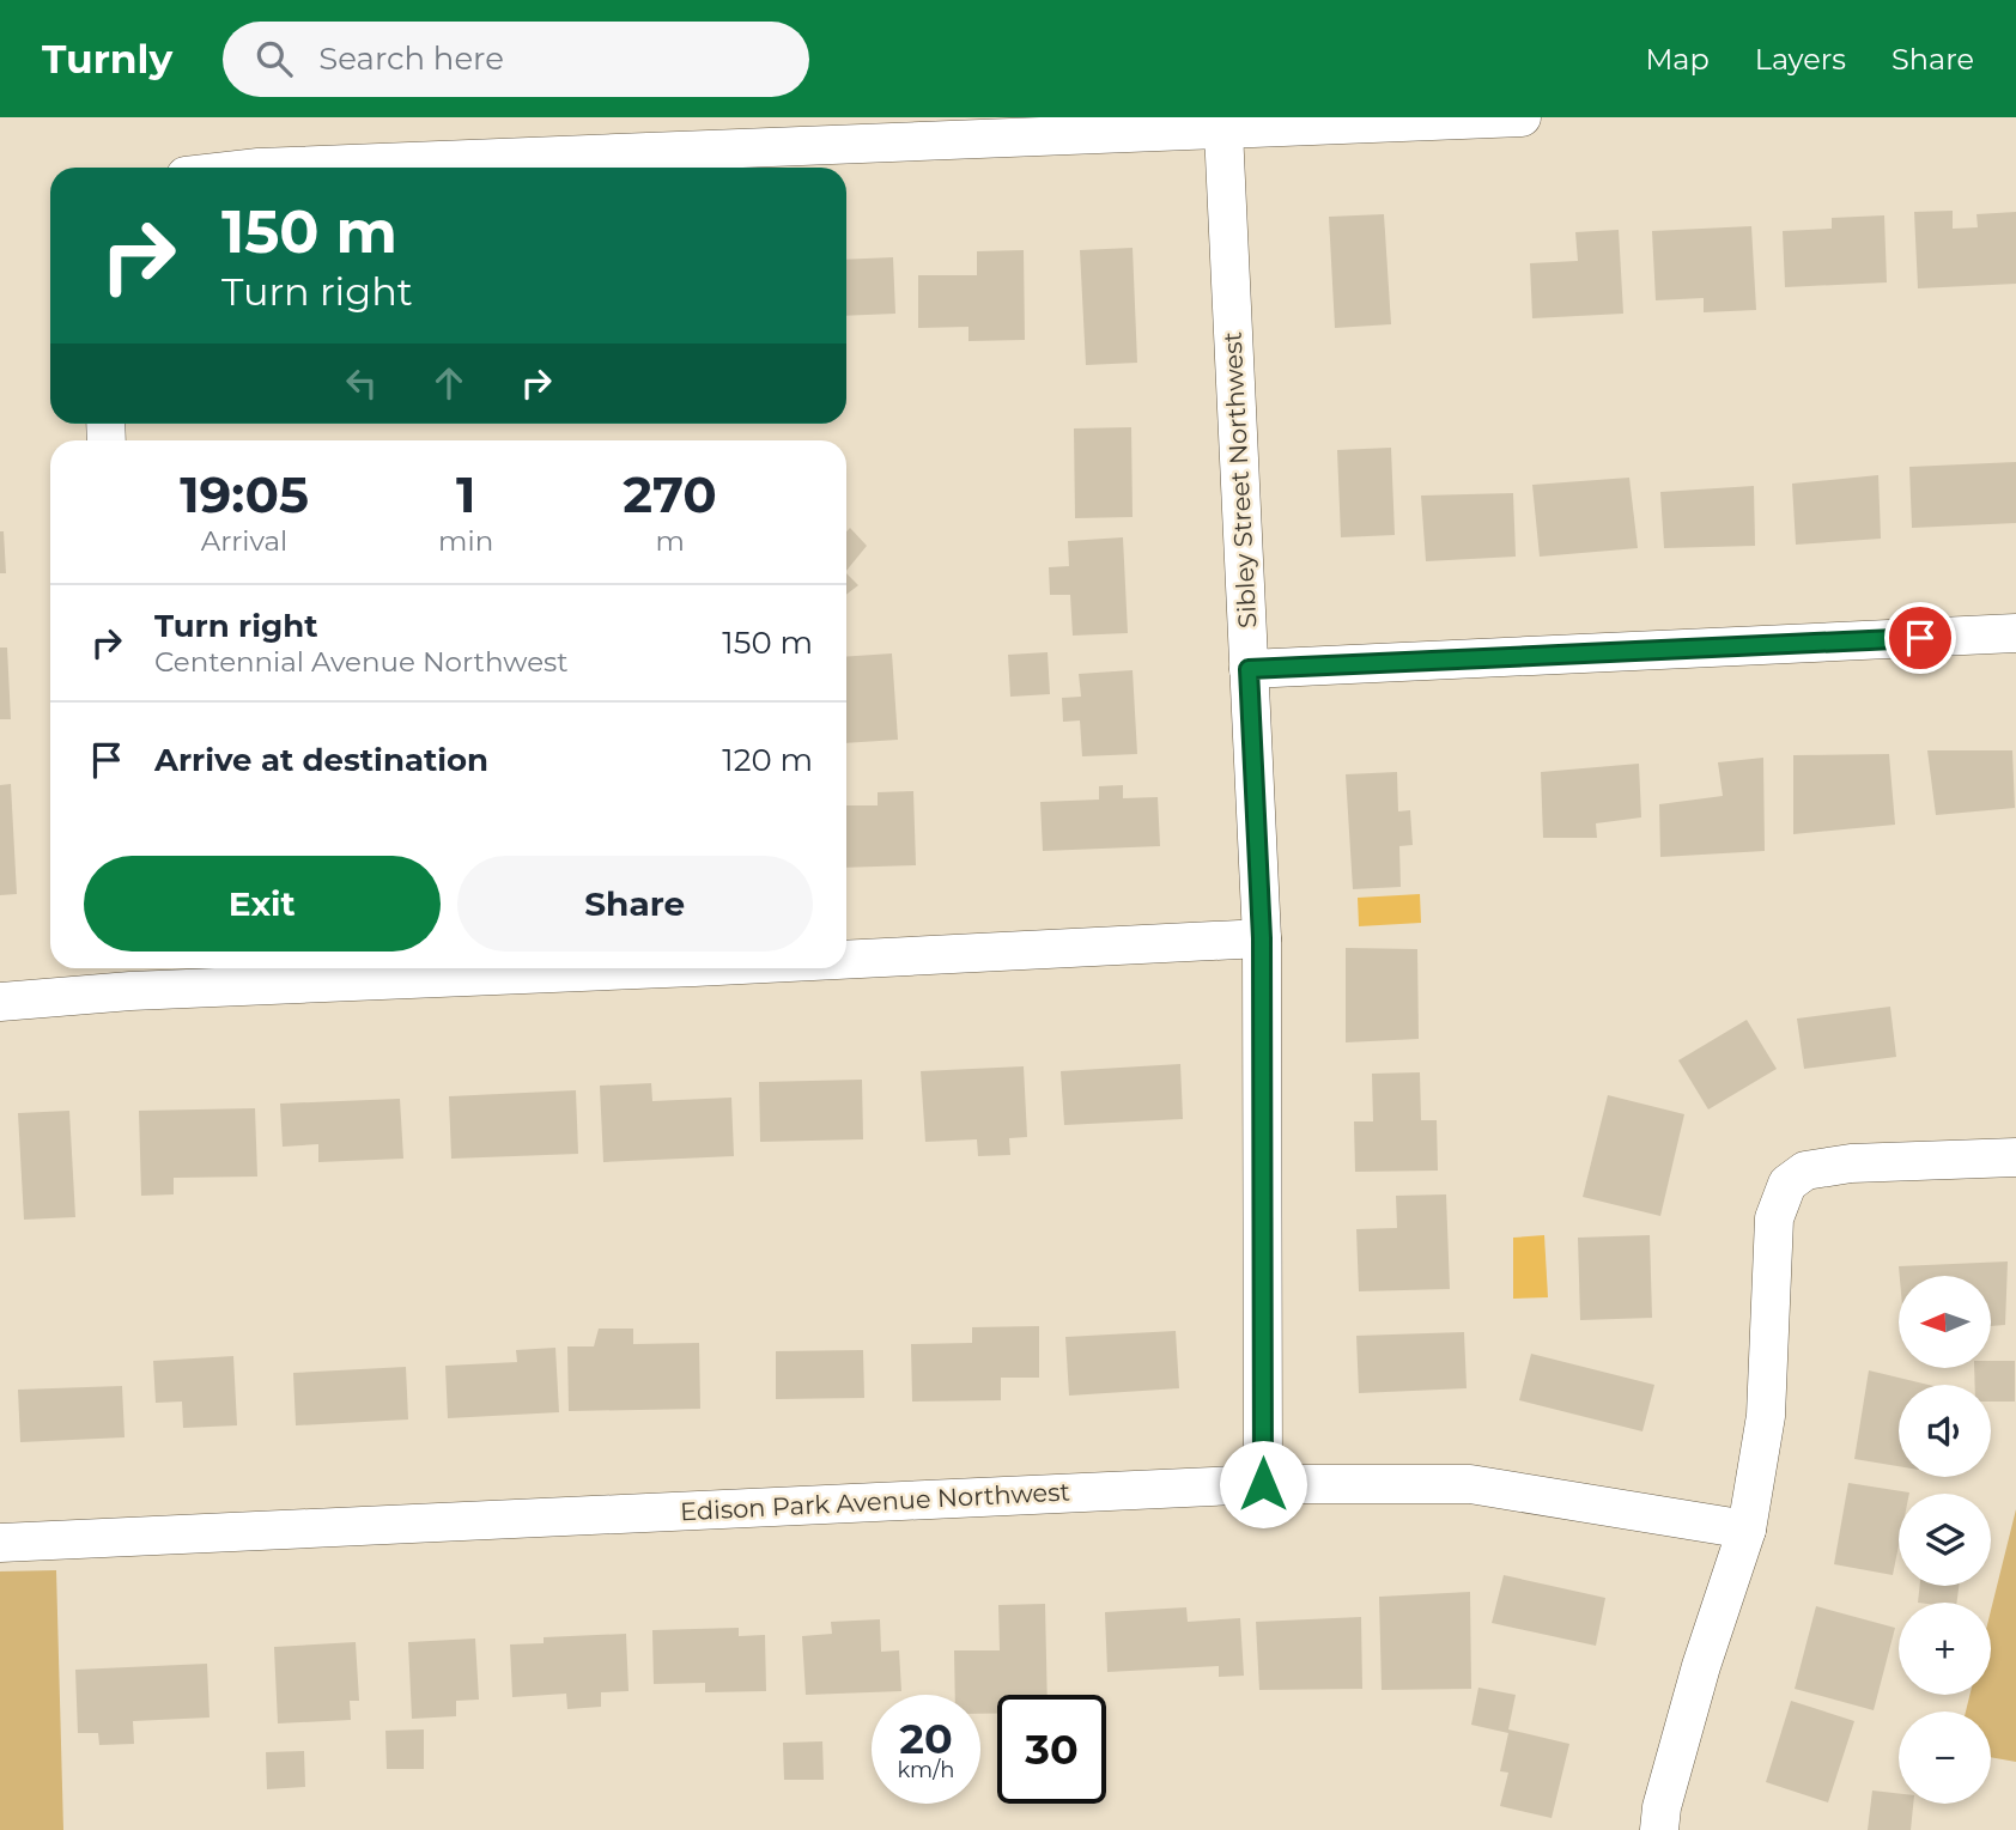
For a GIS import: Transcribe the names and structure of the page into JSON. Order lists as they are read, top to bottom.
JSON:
{
  "streets": {
    "street": ["Sibley Street Northwest", "Edison Park Avenue Northwest"]
  },
  "crossings": [
    ["Sibley Street Northwest", "Edison Park Avenue Northwest"]
  ],
  "north": "left",
  "page": {
    "header": "Turnly",
    "search": "Search here",
    "nav": ["Map", "Layers", "Share"],
    "turn": ["150 m", "Turn right"],
    "eta": [
      "19:05",
      "Arrival",
      "1",
      "min",
      "270",
      "m"
    ],
    "list": [
      {
        "name": "Turn right",
        "note": "Centennial Avenue Northwest",
        "value": "150 m"
      },
      {
        "name": "Arrive at destination",
        "value": "120 m"
      }
    ],
    "buttons": ["Exit", "Share"],
    "map_buttons": ["+", "−"],
    "speed": "20 km/h",
    "limit": "30"
  }
}
